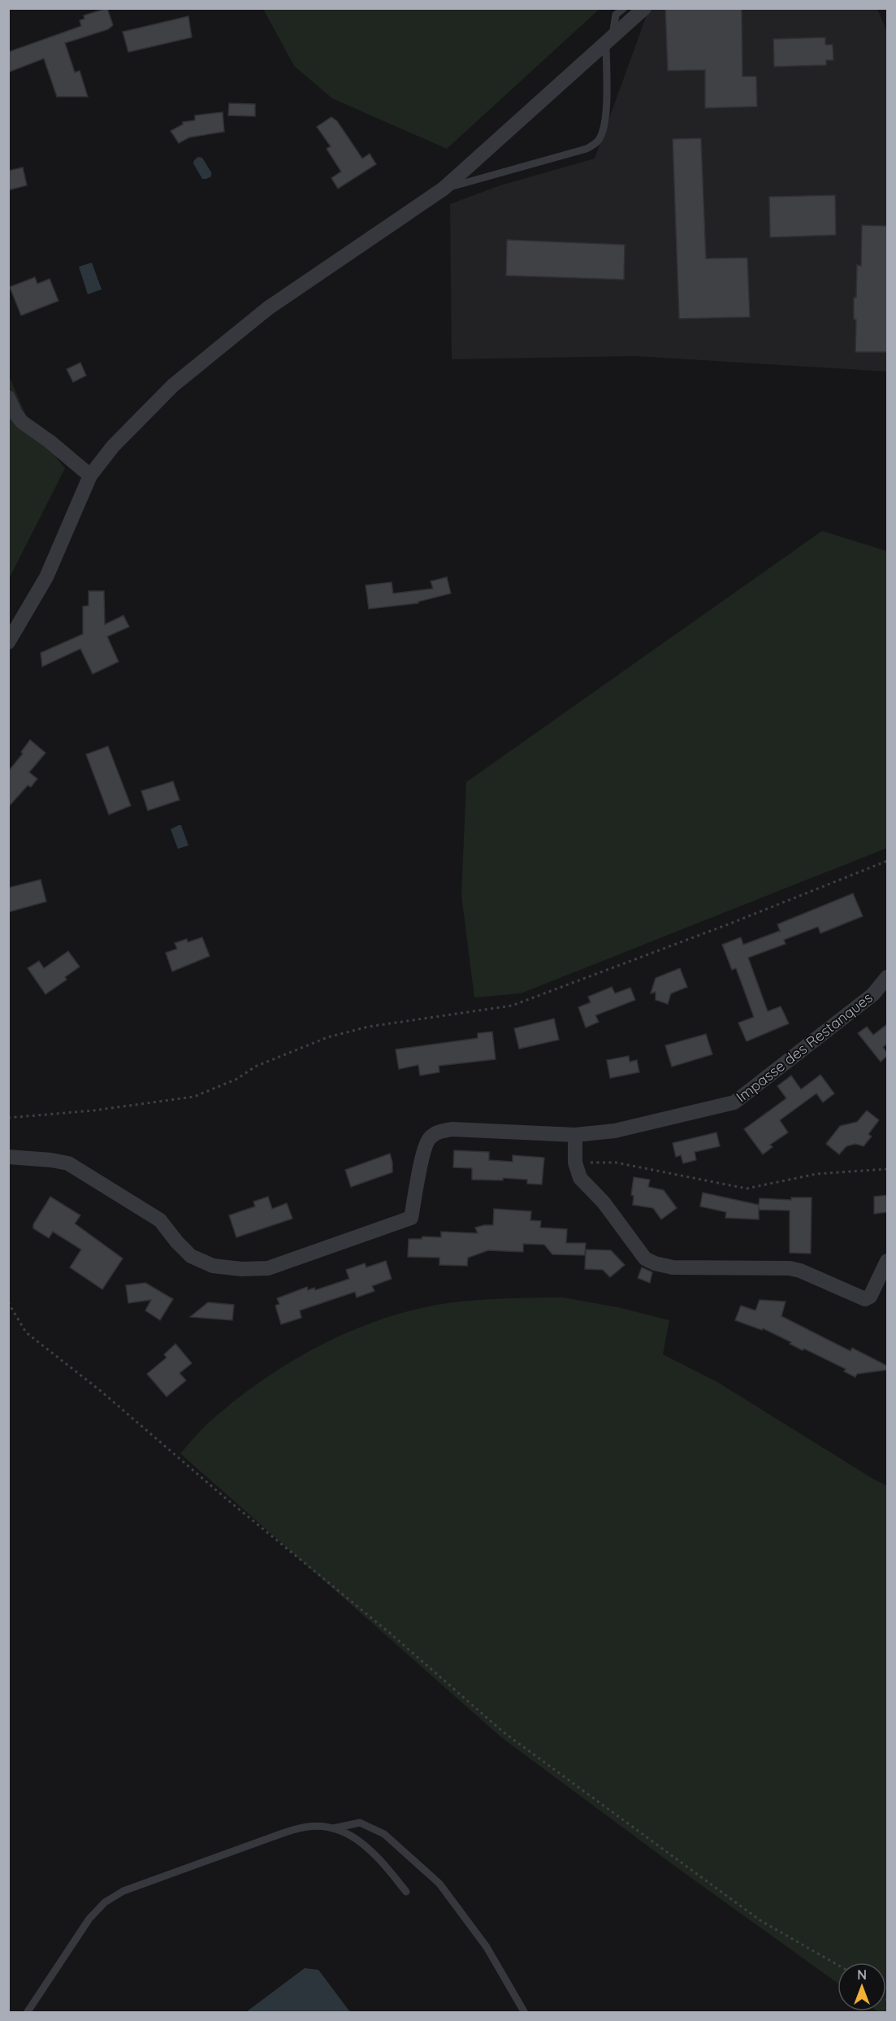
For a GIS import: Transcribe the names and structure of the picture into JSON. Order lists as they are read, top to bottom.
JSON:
{
  "streets": {
    "street": ["Impasse des Restanques"]
  },
  "north": "top"
}
